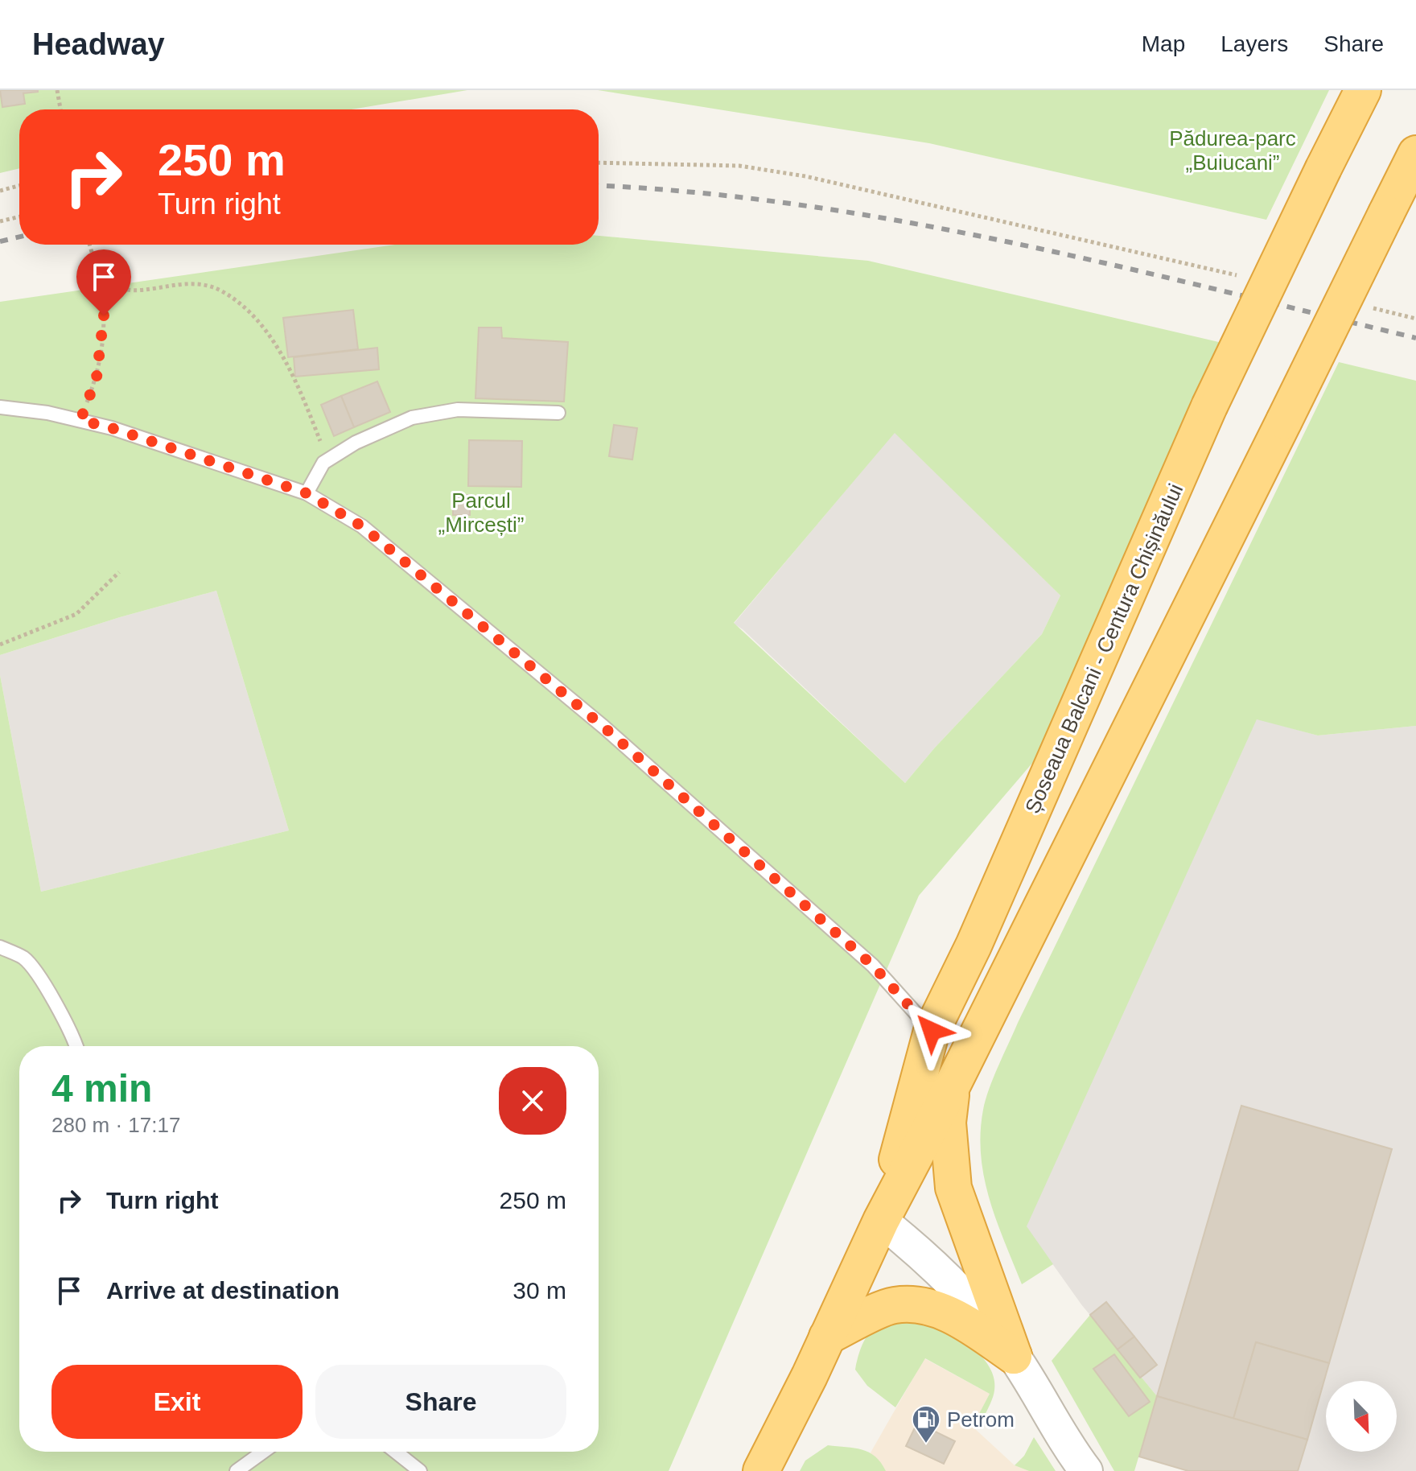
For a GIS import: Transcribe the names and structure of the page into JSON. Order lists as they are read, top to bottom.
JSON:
{
  "streets": {
    "highway": ["Șoseaua Balcani - Centura Chișinăului"]
  },
  "parks": ["Pădurea-parc „Buiucani”", "Parcul „Mircești”"],
  "places": {
    "fuel station": ["Petrom"]
  },
  "north": "bottom right",
  "page": {
    "header": "Headway",
    "nav": ["Map", "Layers", "Share"],
    "turn": ["250 m", "Turn right"],
    "heading": ["4 min", "280 m · 17:17"],
    "list": [
      {
        "name": "Turn right",
        "value": "250 m"
      },
      {
        "name": "Arrive at destination",
        "value": "30 m"
      }
    ],
    "buttons": ["Exit", "Share"]
  }
}
